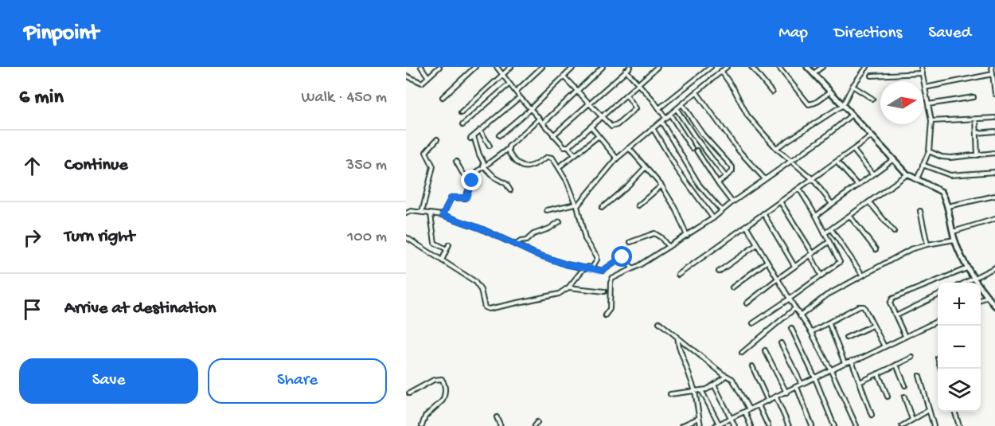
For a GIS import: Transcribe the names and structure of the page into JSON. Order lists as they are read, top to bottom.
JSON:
{
  "north": "right",
  "page": {
    "header": "Pinpoint",
    "nav": ["Map", "Directions", "Saved"],
    "heading": ["6 min", "Walk · 450 m"],
    "list": [
      ["Continue", "350 m"],
      ["Turn right", "100 m"],
      "Arrive at destination"
    ],
    "map_buttons": ["+", "−"],
    "buttons": ["Save", "Share"]
  }
}
